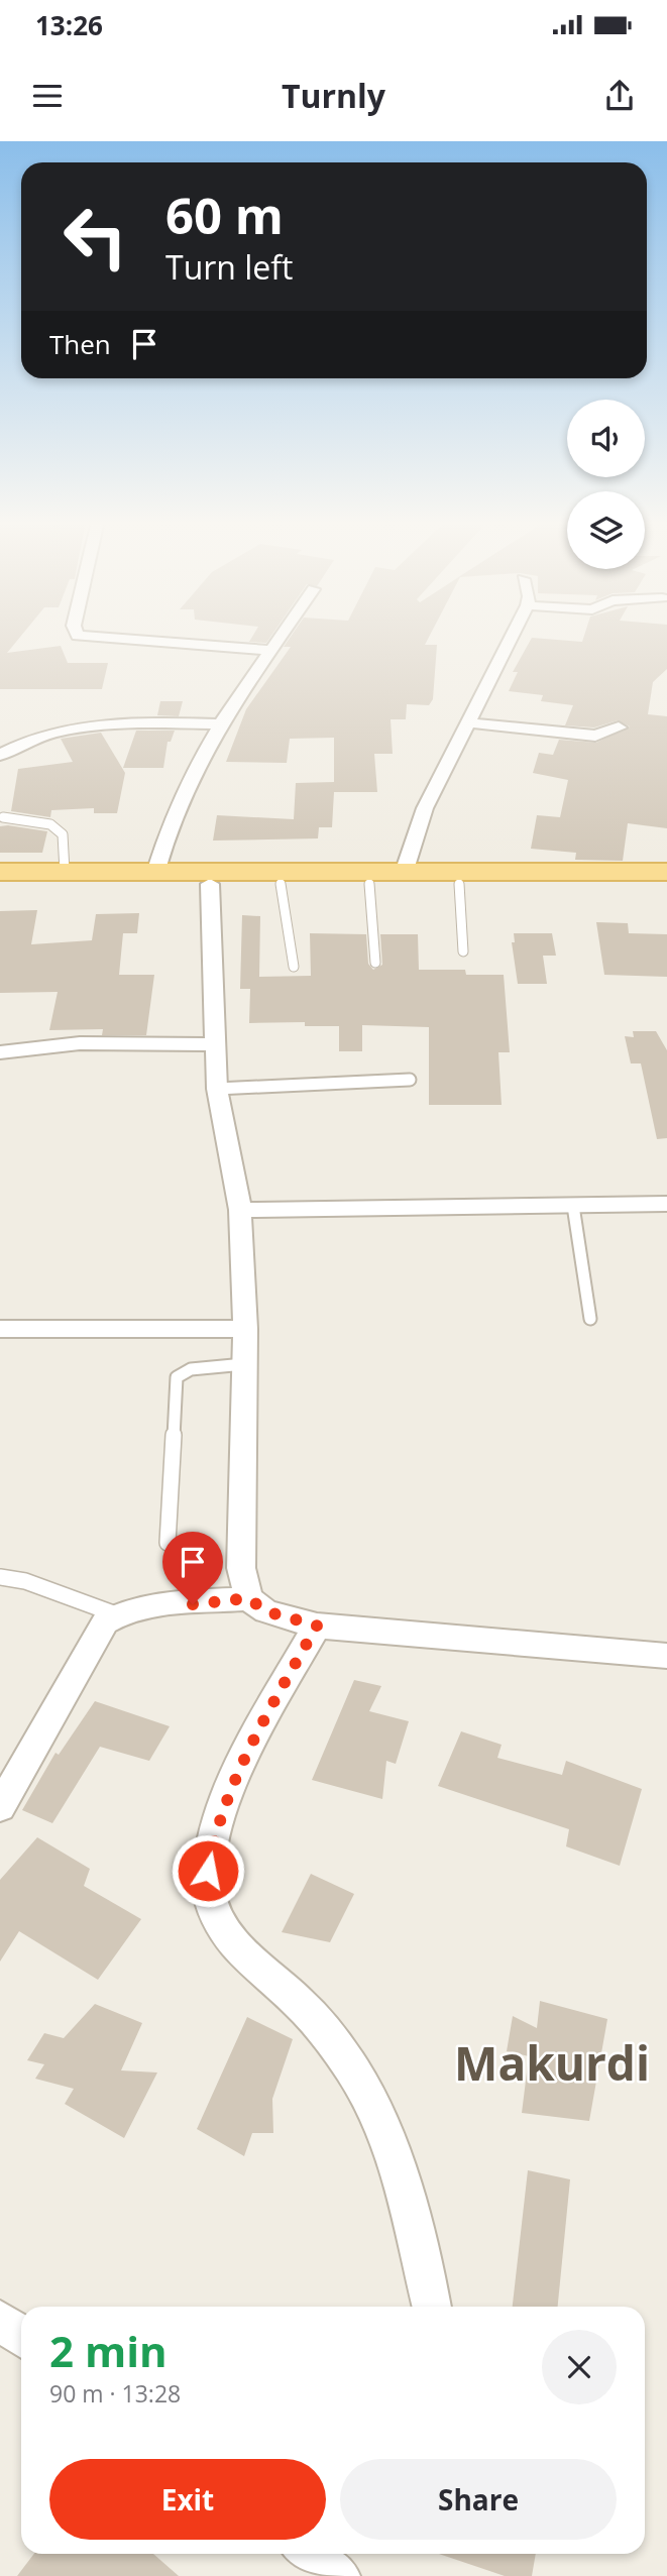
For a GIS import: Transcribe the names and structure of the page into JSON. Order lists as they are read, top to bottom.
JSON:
{
  "districts": ["Makurdi"],
  "page": {
    "status": "13:26",
    "header": "Turnly",
    "turn": ["60 m", "Turn left"],
    "then": "Then",
    "heading": ["2 min", "90 m · 13:28"],
    "buttons": ["Exit", "Share"]
  }
}
